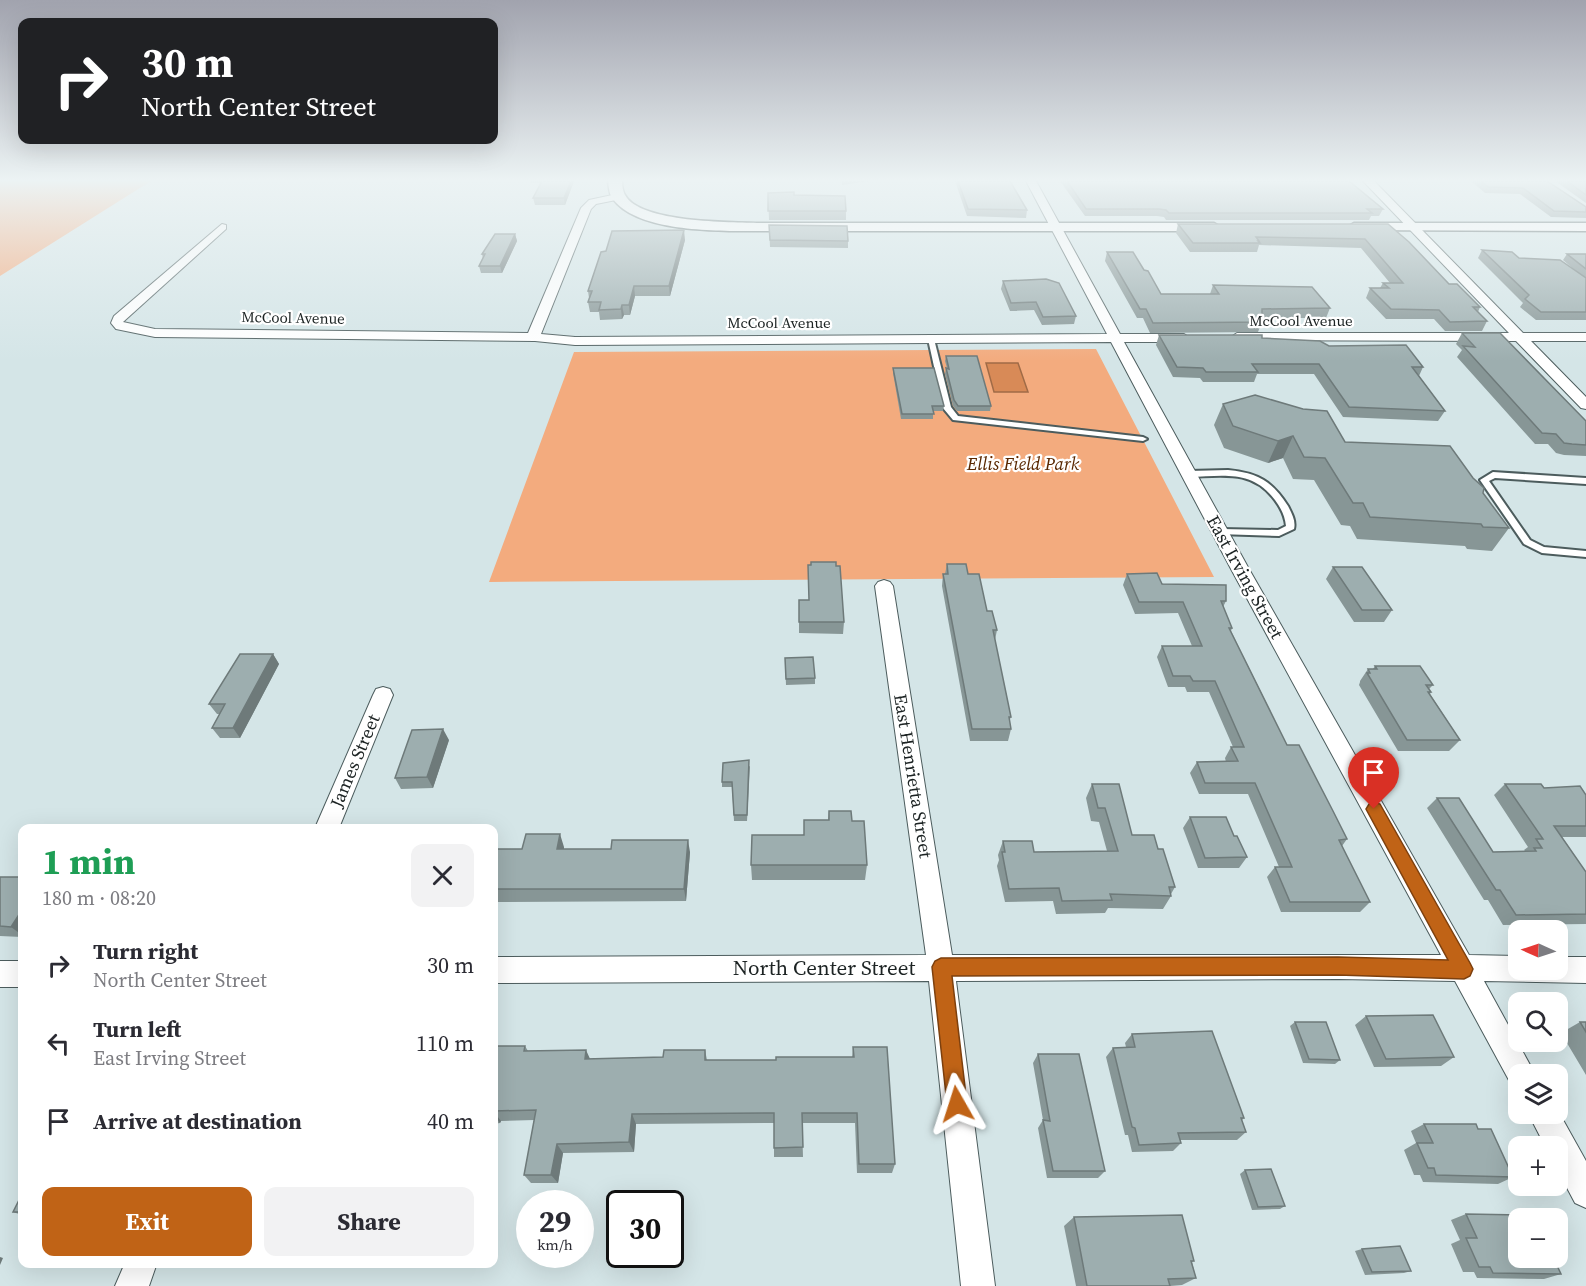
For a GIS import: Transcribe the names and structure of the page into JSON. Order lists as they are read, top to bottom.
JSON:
{
  "streets": {
    "street": [
      "McCool Avenue",
      "East Irving Street",
      "James Street",
      "East Henrietta Street",
      "North Center Street"
    ]
  },
  "crossings": [
    ["McCool Avenue", "East Irving Street"],
    ["East Irving Street", "North Center Street"],
    ["East Henrietta Street", "North Center Street"]
  ],
  "parks": ["Ellis Field Park"],
  "north": "left",
  "page": {
    "turn": ["30 m", "North Center Street"],
    "heading": ["1 min", "180 m · 08:20"],
    "map_buttons": ["+", "−"],
    "list": [
      {
        "name": "Turn right",
        "note": "North Center Street",
        "value": "30 m"
      },
      {
        "name": "Turn left",
        "note": "East Irving Street",
        "value": "110 m"
      },
      {
        "name": "Arrive at destination",
        "value": "40 m"
      }
    ],
    "buttons": ["Exit", "Share"],
    "speed": "29 km/h",
    "limit": "30"
  }
}
